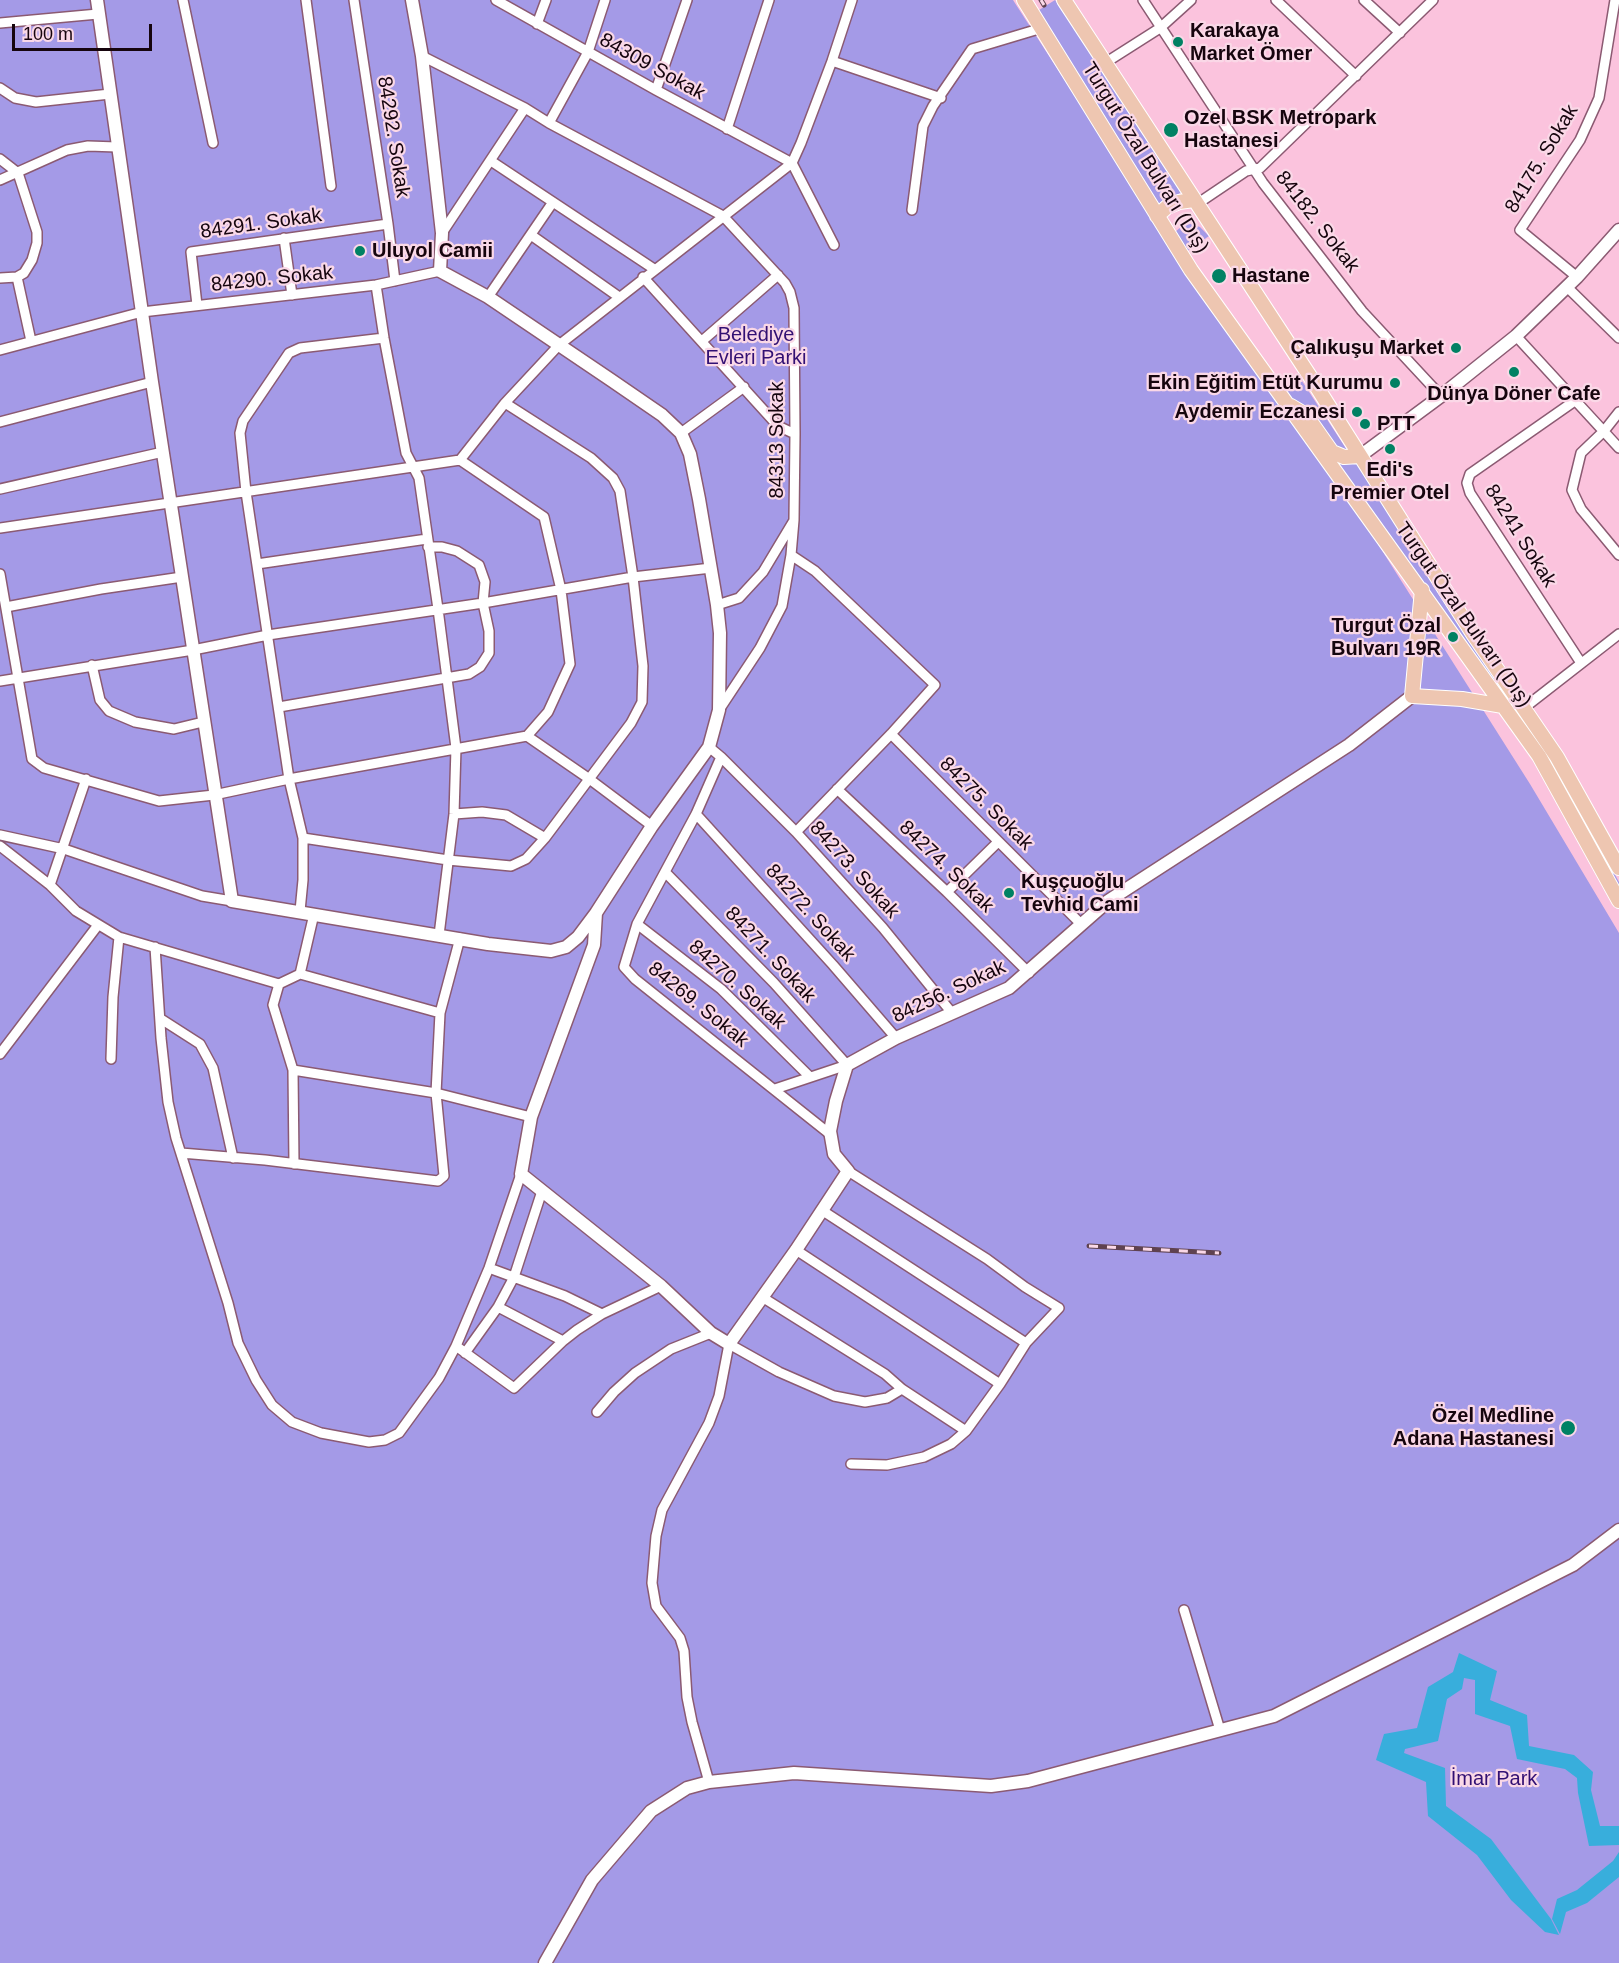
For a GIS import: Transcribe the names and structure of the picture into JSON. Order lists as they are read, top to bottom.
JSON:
{
  "streets": {
    "main road": ["Turgut Özal Bulvarı (Dış)"],
    "street": [
      "84309 Sokak",
      "84292. Sokak",
      "84175. Sokak",
      "84182. Sokak",
      "84291. Sokak",
      "84290. Sokak",
      "84313 Sokak",
      "84241 Sokak",
      "84275. Sokak",
      "84274. Sokak",
      "84273. Sokak",
      "84272. Sokak",
      "84271. Sokak",
      "84270. Sokak",
      "84256. Sokak",
      "84269. Sokak"
    ]
  },
  "crossings": [
    ["84292. Sokak", "84291. Sokak"],
    ["84292. Sokak", "84290. Sokak"],
    ["84291. Sokak", "84290. Sokak"],
    ["84275. Sokak", "84256. Sokak"],
    ["84274. Sokak", "84256. Sokak"],
    ["84273. Sokak", "84256. Sokak"],
    ["84273. Sokak", "84269. Sokak"],
    ["84272. Sokak", "84256. Sokak"],
    ["84272. Sokak", "84269. Sokak"],
    ["84271. Sokak", "84256. Sokak"],
    ["84271. Sokak", "84269. Sokak"],
    ["84270. Sokak", "84269. Sokak"]
  ],
  "parks": ["Belediye Evleri Parki", "İmar Park"],
  "places": [
    "Karakaya Market Ömer",
    "Ozel BSK Metropark Hastanesi",
    "Uluyol Camii",
    "Hastane",
    "Çalıkuşu Market",
    "Dünya Döner Cafe",
    "Ekin Eğitim Etüt Kurumu",
    "Aydemir Eczanesi",
    "PTT",
    "Edi's Premier Otel",
    "Turgut Özal Bulvarı 19R",
    "Kuşçuoğlu Tevhid Cami",
    "Özel Medline Adana Hastanesi"
  ],
  "scale_bar": "100 m"
}
